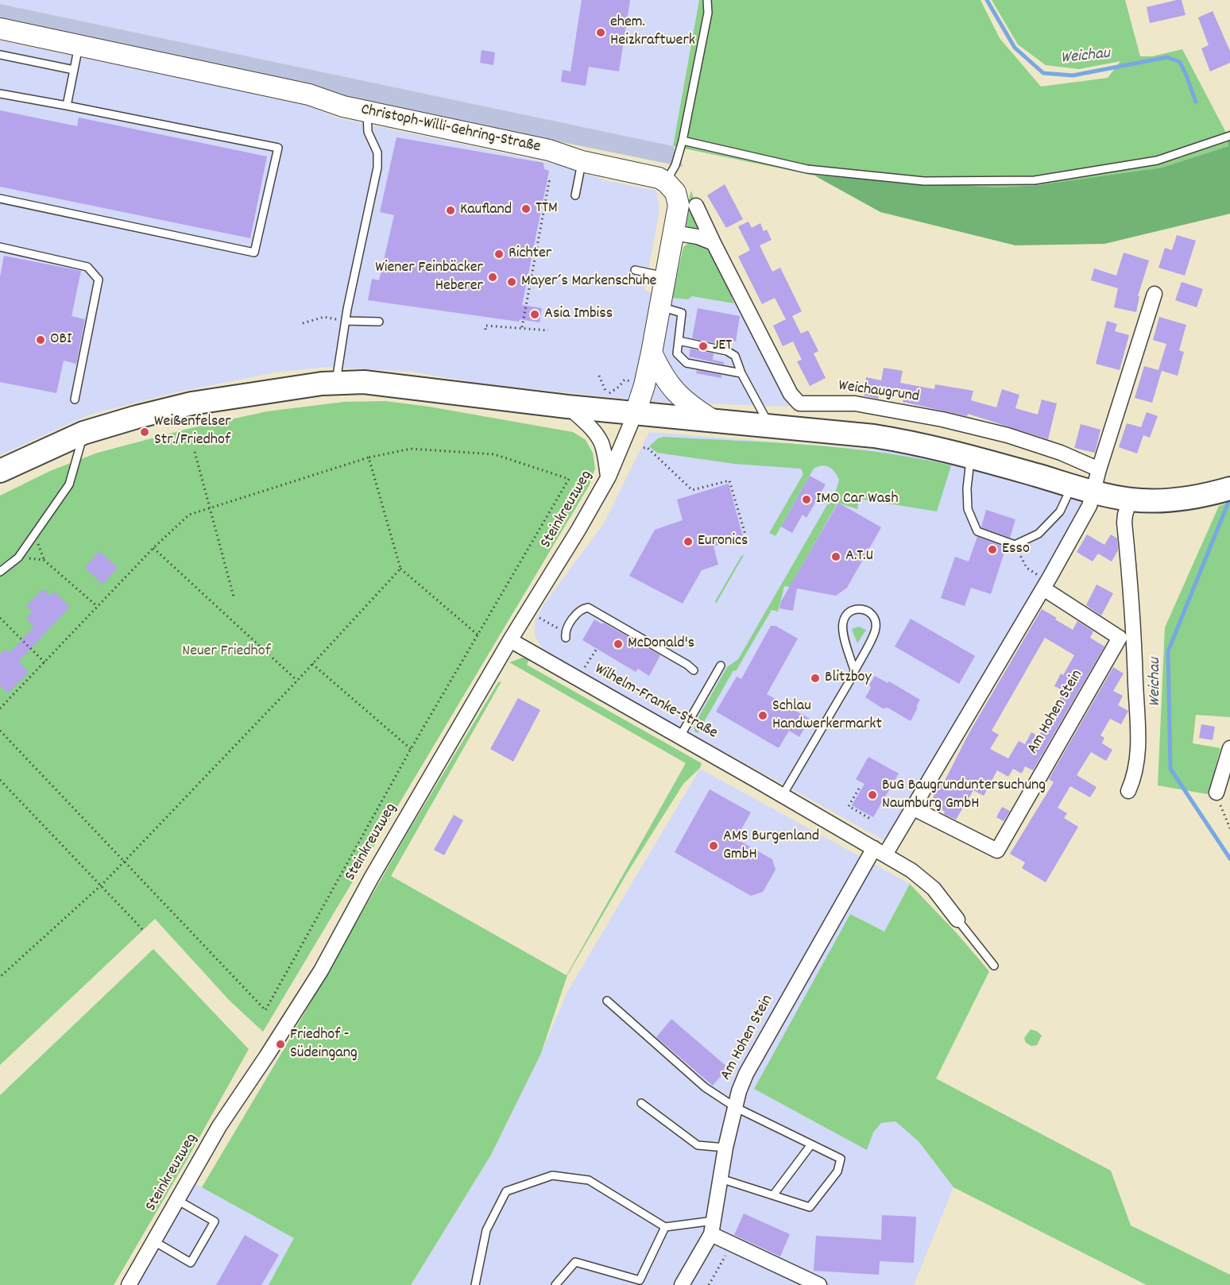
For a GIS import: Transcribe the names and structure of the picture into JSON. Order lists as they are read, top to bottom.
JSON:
{
  "streets": {
    "street": [
      "Christoph-Willi-Gehring-Straße",
      "Weichaugrund",
      "Steinkreuzweg",
      "Wilhelm-Franke-Straße",
      "Am Hohen Stein"
    ]
  },
  "crossings": [
    ["Steinkreuzweg", "Wilhelm-Franke-Straße"],
    ["Wilhelm-Franke-Straße", "Am Hohen Stein"]
  ],
  "water": ["Weichau"],
  "parks": ["Neuer Friedhof"],
  "places": [
    "ehem. Heizkraftwerk",
    "TTM",
    "Kaufland",
    "Richter",
    "Wiener Feinbäcker Heberer",
    "Mayer´s Markenschuhe",
    "Asia Imbiss",
    "OBI",
    "JET",
    "Weißenfelser Str./Friedhof",
    "IMO Car Wash",
    "Euronics",
    "Esso",
    "A.T.U",
    "McDonald's",
    "Blitzboy",
    "Schlau Handwerkermarkt",
    "BuG Baugrunduntersuchung Naumburg GmbH",
    "AMS Burgenland GmbH",
    "Friedhof - Südeingang"
  ]
}
